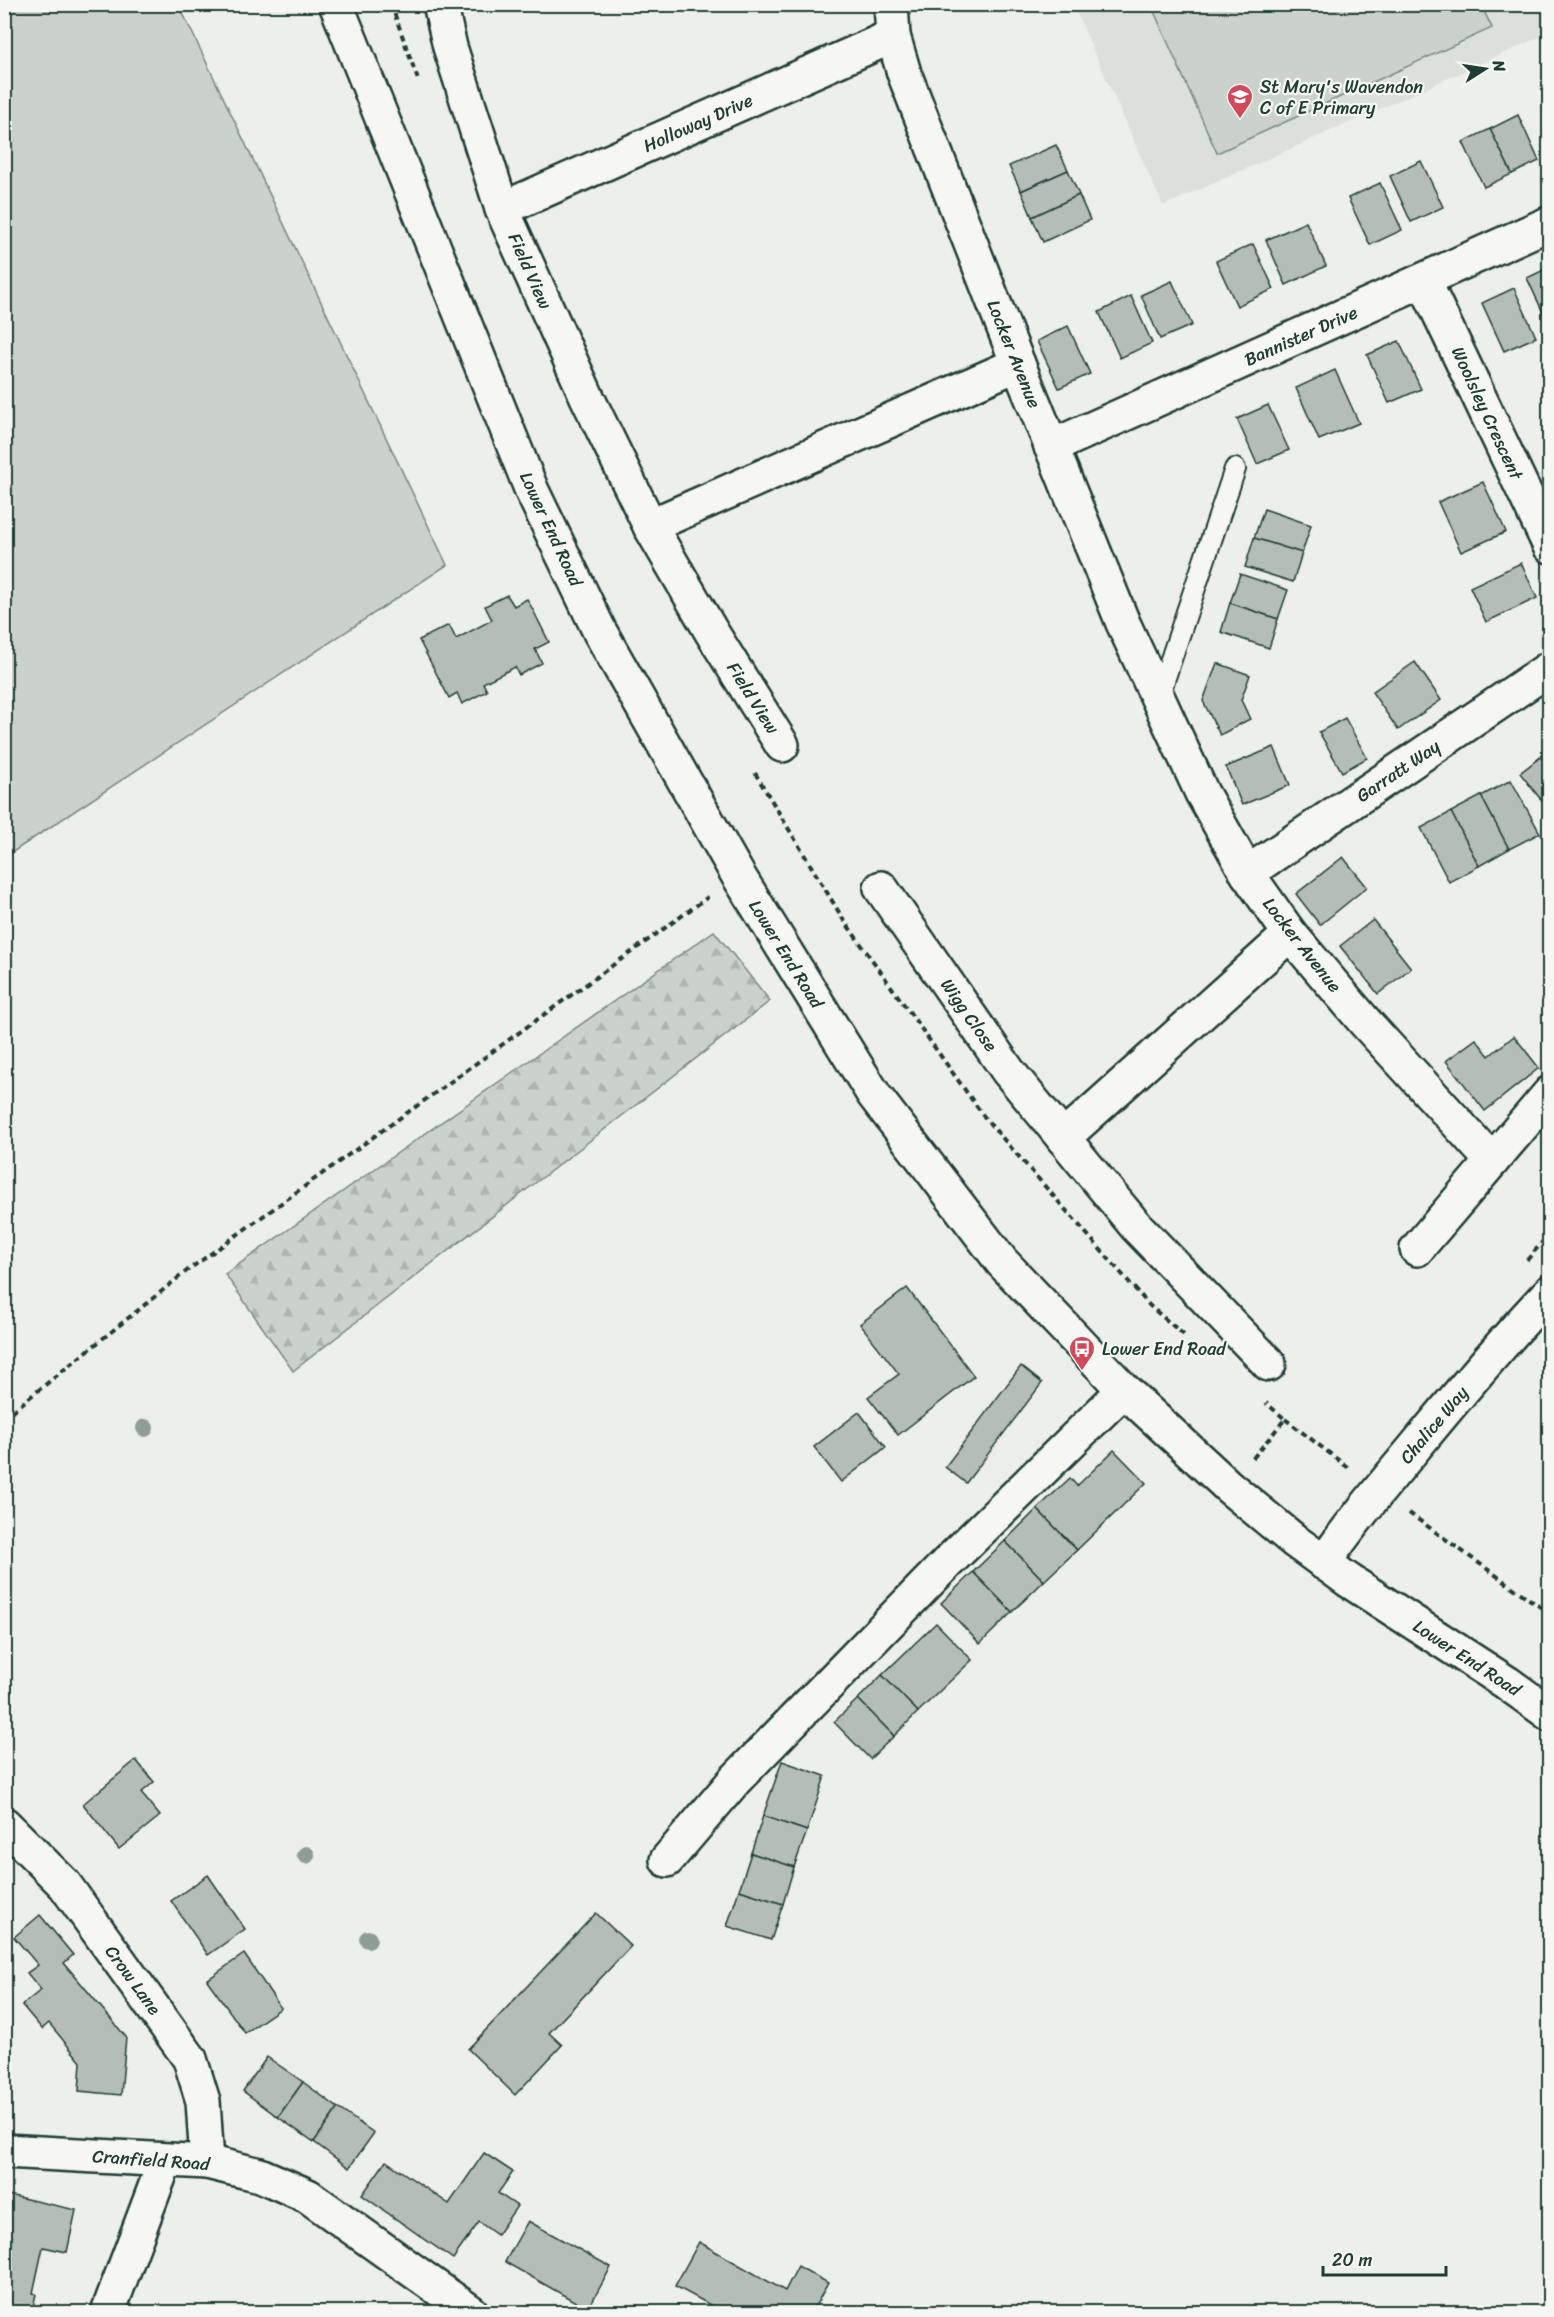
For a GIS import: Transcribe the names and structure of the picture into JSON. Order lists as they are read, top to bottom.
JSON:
{
  "streets": {
    "street": [
      "Holloway Drive",
      "Field View",
      "Bannister Drive",
      "Locker Avenue",
      "Woolsley Crescent",
      "Lower End Road",
      "Garratt Way",
      "Wigg Close",
      "Chalice Way",
      "Crow Lane",
      "Cranfield Road"
    ]
  },
  "crossings": [
    ["Holloway Drive", "Field View"],
    ["Holloway Drive", "Locker Avenue"],
    ["Bannister Drive", "Locker Avenue"],
    ["Bannister Drive", "Woolsley Crescent"],
    ["Locker Avenue", "Garratt Way"],
    ["Lower End Road", "Chalice Way"],
    ["Crow Lane", "Cranfield Road"]
  ],
  "places": {
    "school or university": ["St Mary's Wavendon C of E Primary"],
    "bus stop": ["Lower End Road"]
  },
  "scale_bar": "20 m",
  "north": "right"
}
